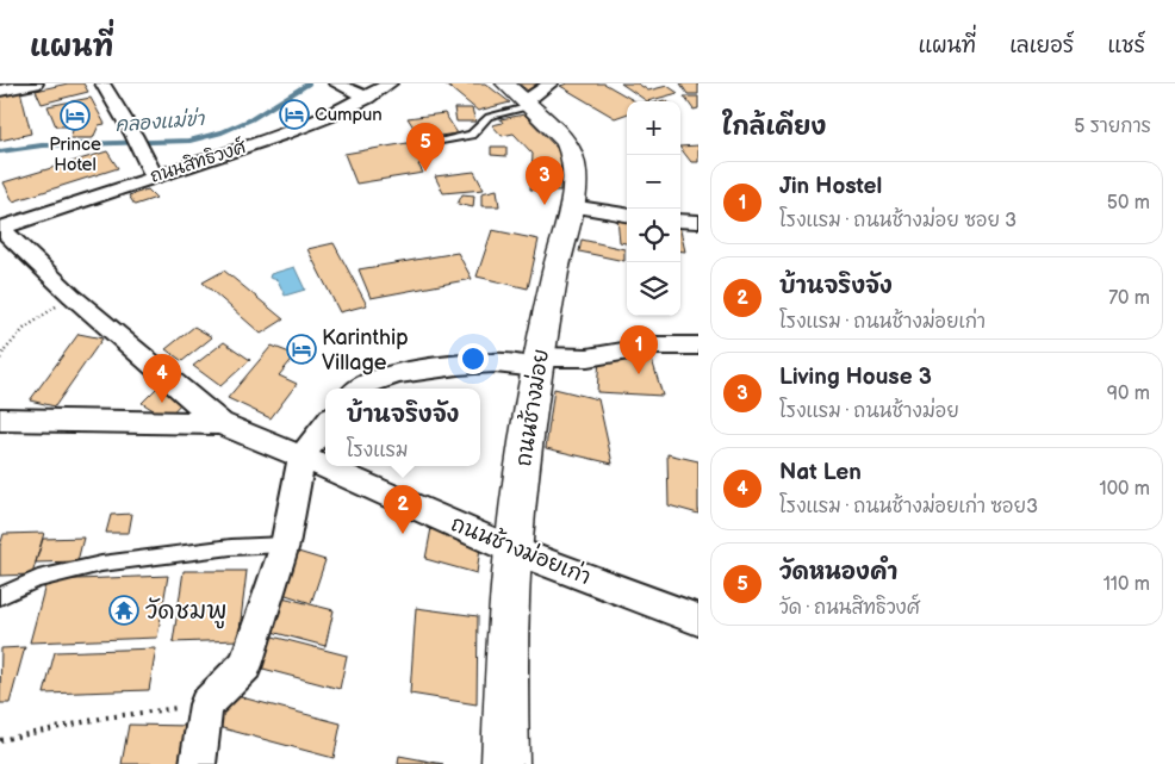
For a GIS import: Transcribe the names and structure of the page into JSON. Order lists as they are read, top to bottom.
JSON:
{
  "streets": {
    "street": ["ถนนสิทธิวงศ์", "ถนนช้างม่อย", "ถนนช้างม่อยเก่า"]
  },
  "crossings": [
    ["ถนนสิทธิวงศ์", "ถนนช้างม่อยเก่า"],
    ["ถนนช้างม่อย", "ถนนช้างม่อยเก่า"]
  ],
  "water": ["คลองแม่ข่า"],
  "places": {
    "hotel": ["Cumpun", "Prince Hotel", "Karinthip Village"],
    "temple": ["วัดชมพู"]
  },
  "page": {
    "header": "แผนที่",
    "nav": ["แผนที่", "เลเยอร์", "แชร์"],
    "heading": ["ใกล้เคียง", "5 รายการ"],
    "map_buttons": ["+", "−"],
    "pins": [
      "5",
      "3",
      "1",
      "4",
      "2"
    ],
    "list": [
      {
        "mark": "1",
        "name": "Jin Hostel",
        "note": "โรงแรม · ถนนช้างม่อย ซอย 3",
        "value": "50 m"
      },
      {
        "mark": "2",
        "name": "บ้านจริงจัง",
        "note": "โรงแรม · ถนนช้างม่อยเก่า",
        "value": "70 m"
      },
      {
        "mark": "3",
        "name": "Living House 3",
        "note": "โรงแรม · ถนนช้างม่อย",
        "value": "90 m"
      },
      {
        "mark": "4",
        "name": "Nat Len",
        "note": "โรงแรม · ถนนช้างม่อยเก่า ซอย3",
        "value": "100 m"
      },
      {
        "mark": "5",
        "name": "วัดหนองคำ",
        "note": "วัด · ถนนสิทธิวงศ์",
        "value": "110 m"
      }
    ],
    "popup": ["บ้านจริงจัง", "โรงแรม"]
  }
}
